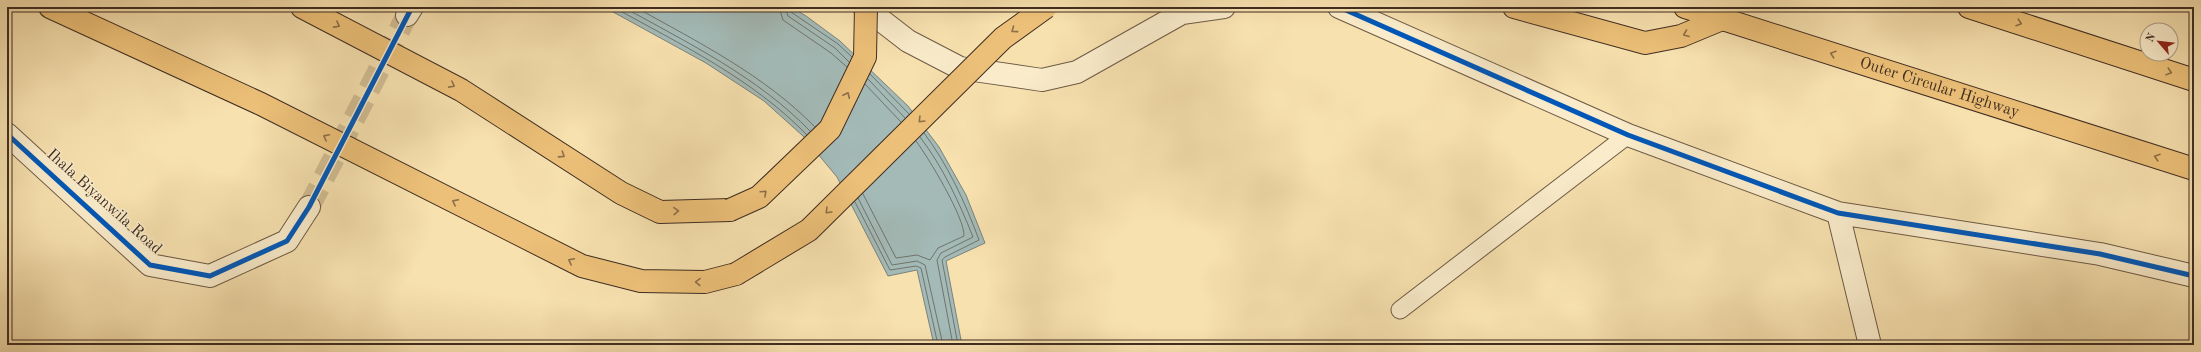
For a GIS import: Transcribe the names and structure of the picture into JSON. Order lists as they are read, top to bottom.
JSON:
{
  "streets": {
    "highway": ["Outer Circular Highway"],
    "street": ["Ihala Biyanwila Road"]
  },
  "north": "top left"
}
